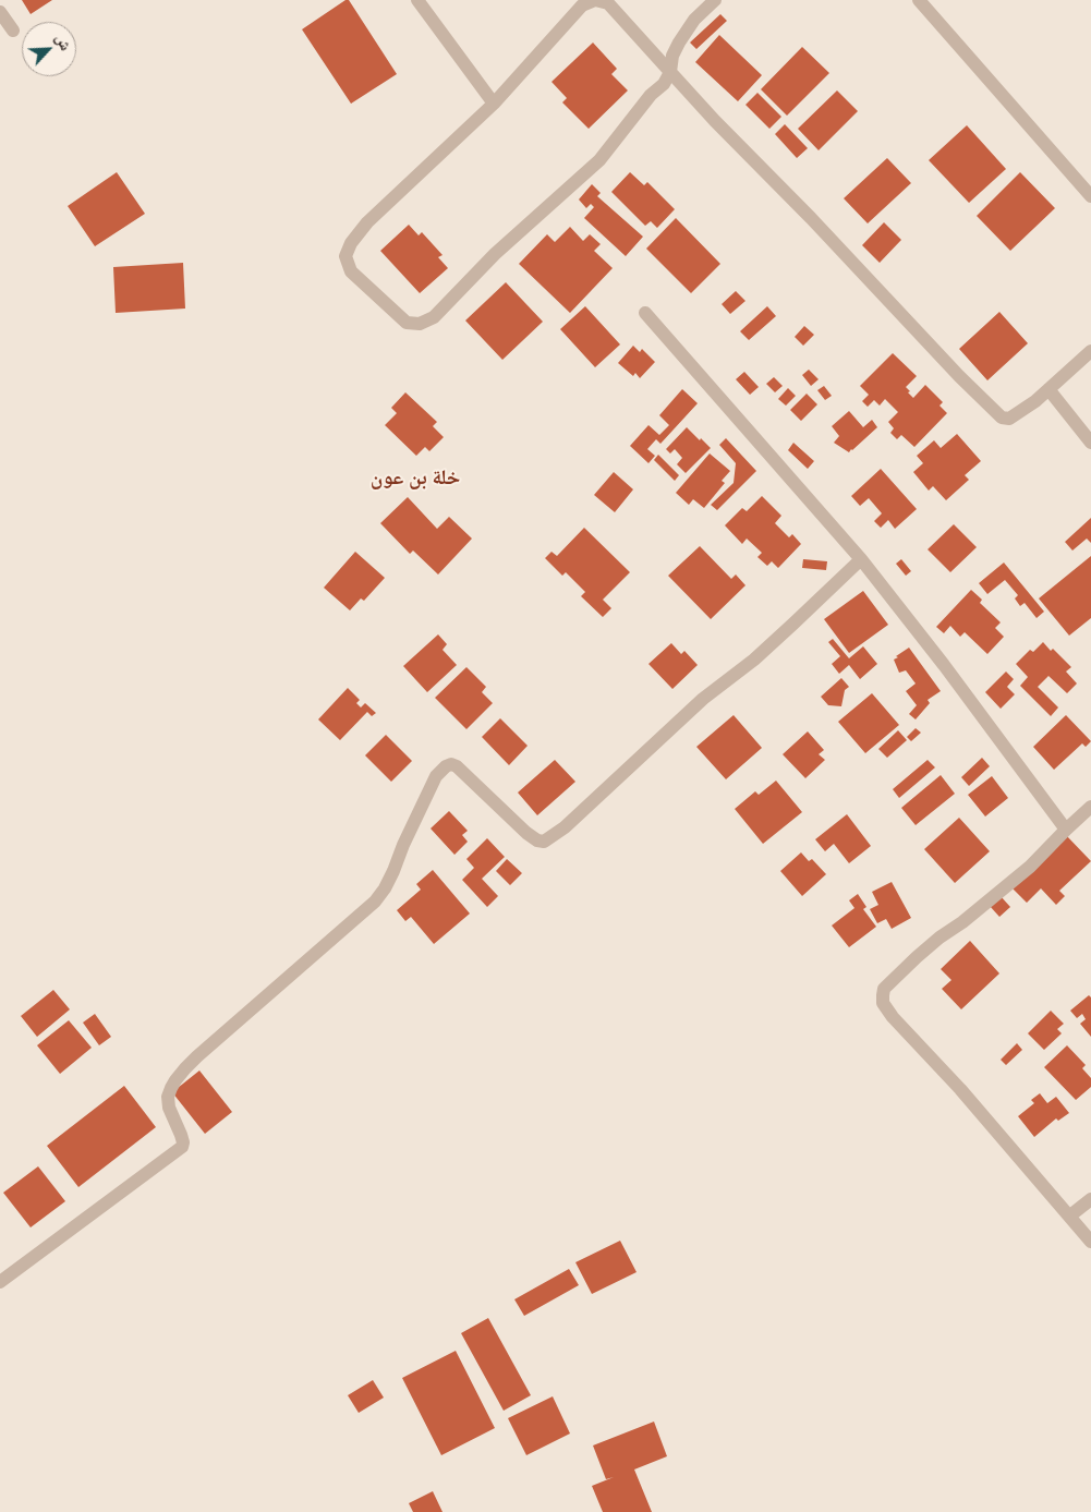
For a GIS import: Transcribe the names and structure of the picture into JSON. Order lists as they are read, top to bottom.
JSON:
{
  "districts": ["خلة بن عون"],
  "north": "top right"
}
